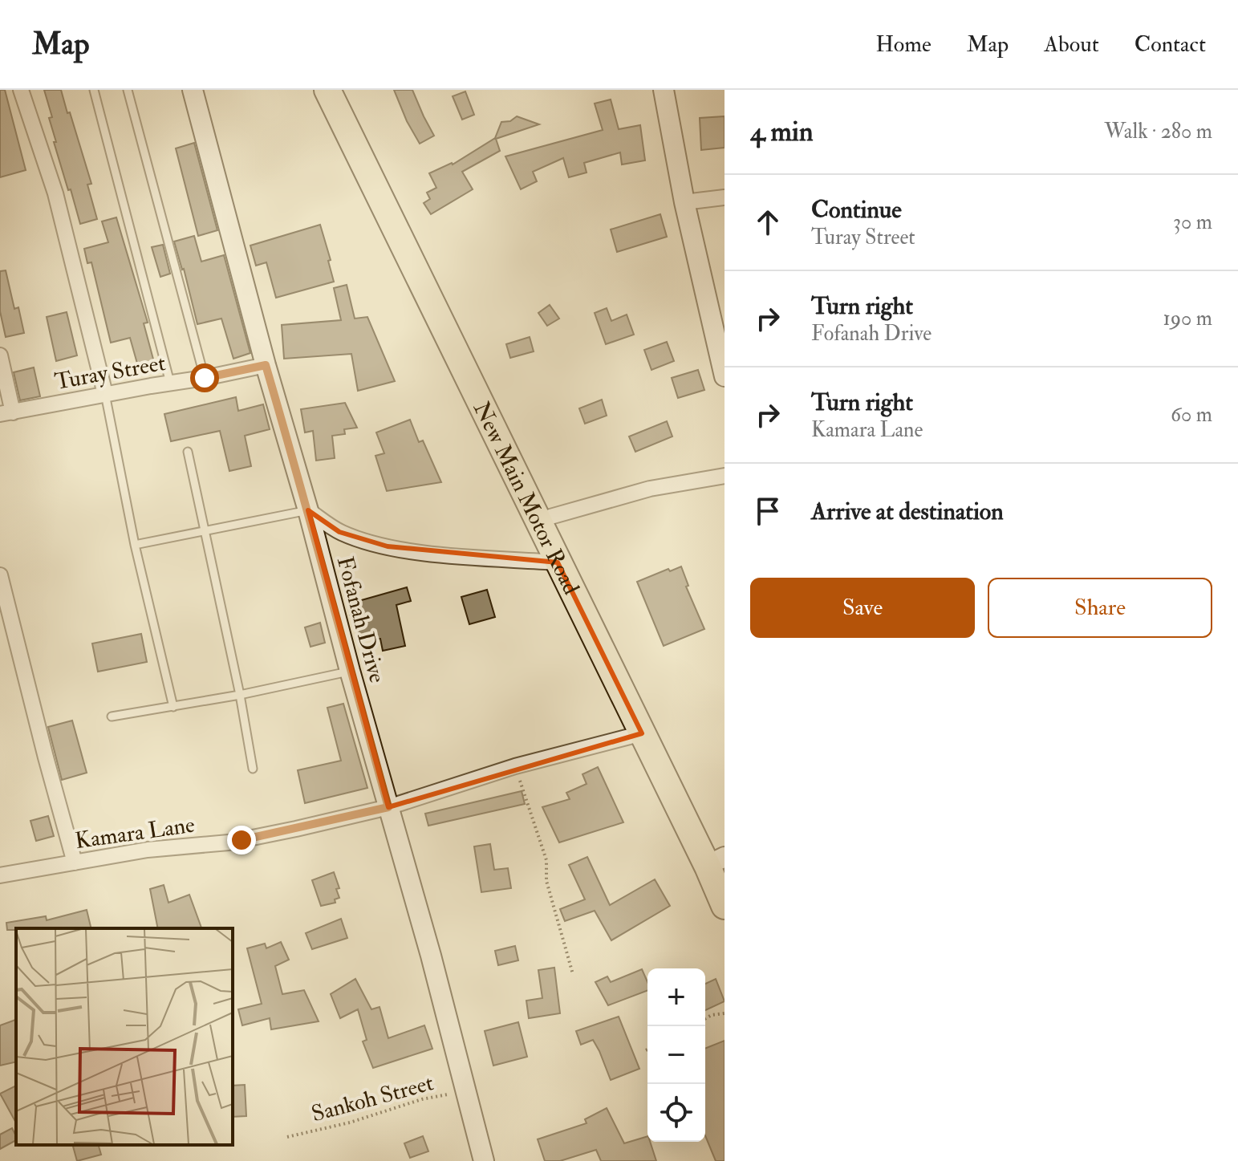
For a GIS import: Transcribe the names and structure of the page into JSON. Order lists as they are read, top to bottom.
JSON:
{
  "streets": {
    "highway": ["New Main Motor Road"],
    "street": ["Turay Street", "Fofanah Drive", "Kamara Lane"],
    "path": ["Sankoh Street"]
  },
  "crossings": [
    ["Turay Street", "Fofanah Drive"],
    ["New Main Motor Road", "Kamara Lane"],
    ["Fofanah Drive", "Kamara Lane"],
    ["Fofanah Drive", "Sankoh Street"]
  ],
  "page": {
    "header": "Map",
    "nav": [
      "Home",
      "Map",
      "About",
      "Contact"
    ],
    "heading": ["4 min", "Walk · 280 m"],
    "list": [
      ["Continue", "Turay Street", "30 m"],
      ["Turn right", "Fofanah Drive", "190 m"],
      ["Turn right", "Kamara Lane", "60 m"],
      "Arrive at destination"
    ],
    "buttons": ["Save", "Share"],
    "map_buttons": ["+", "−"]
  }
}
